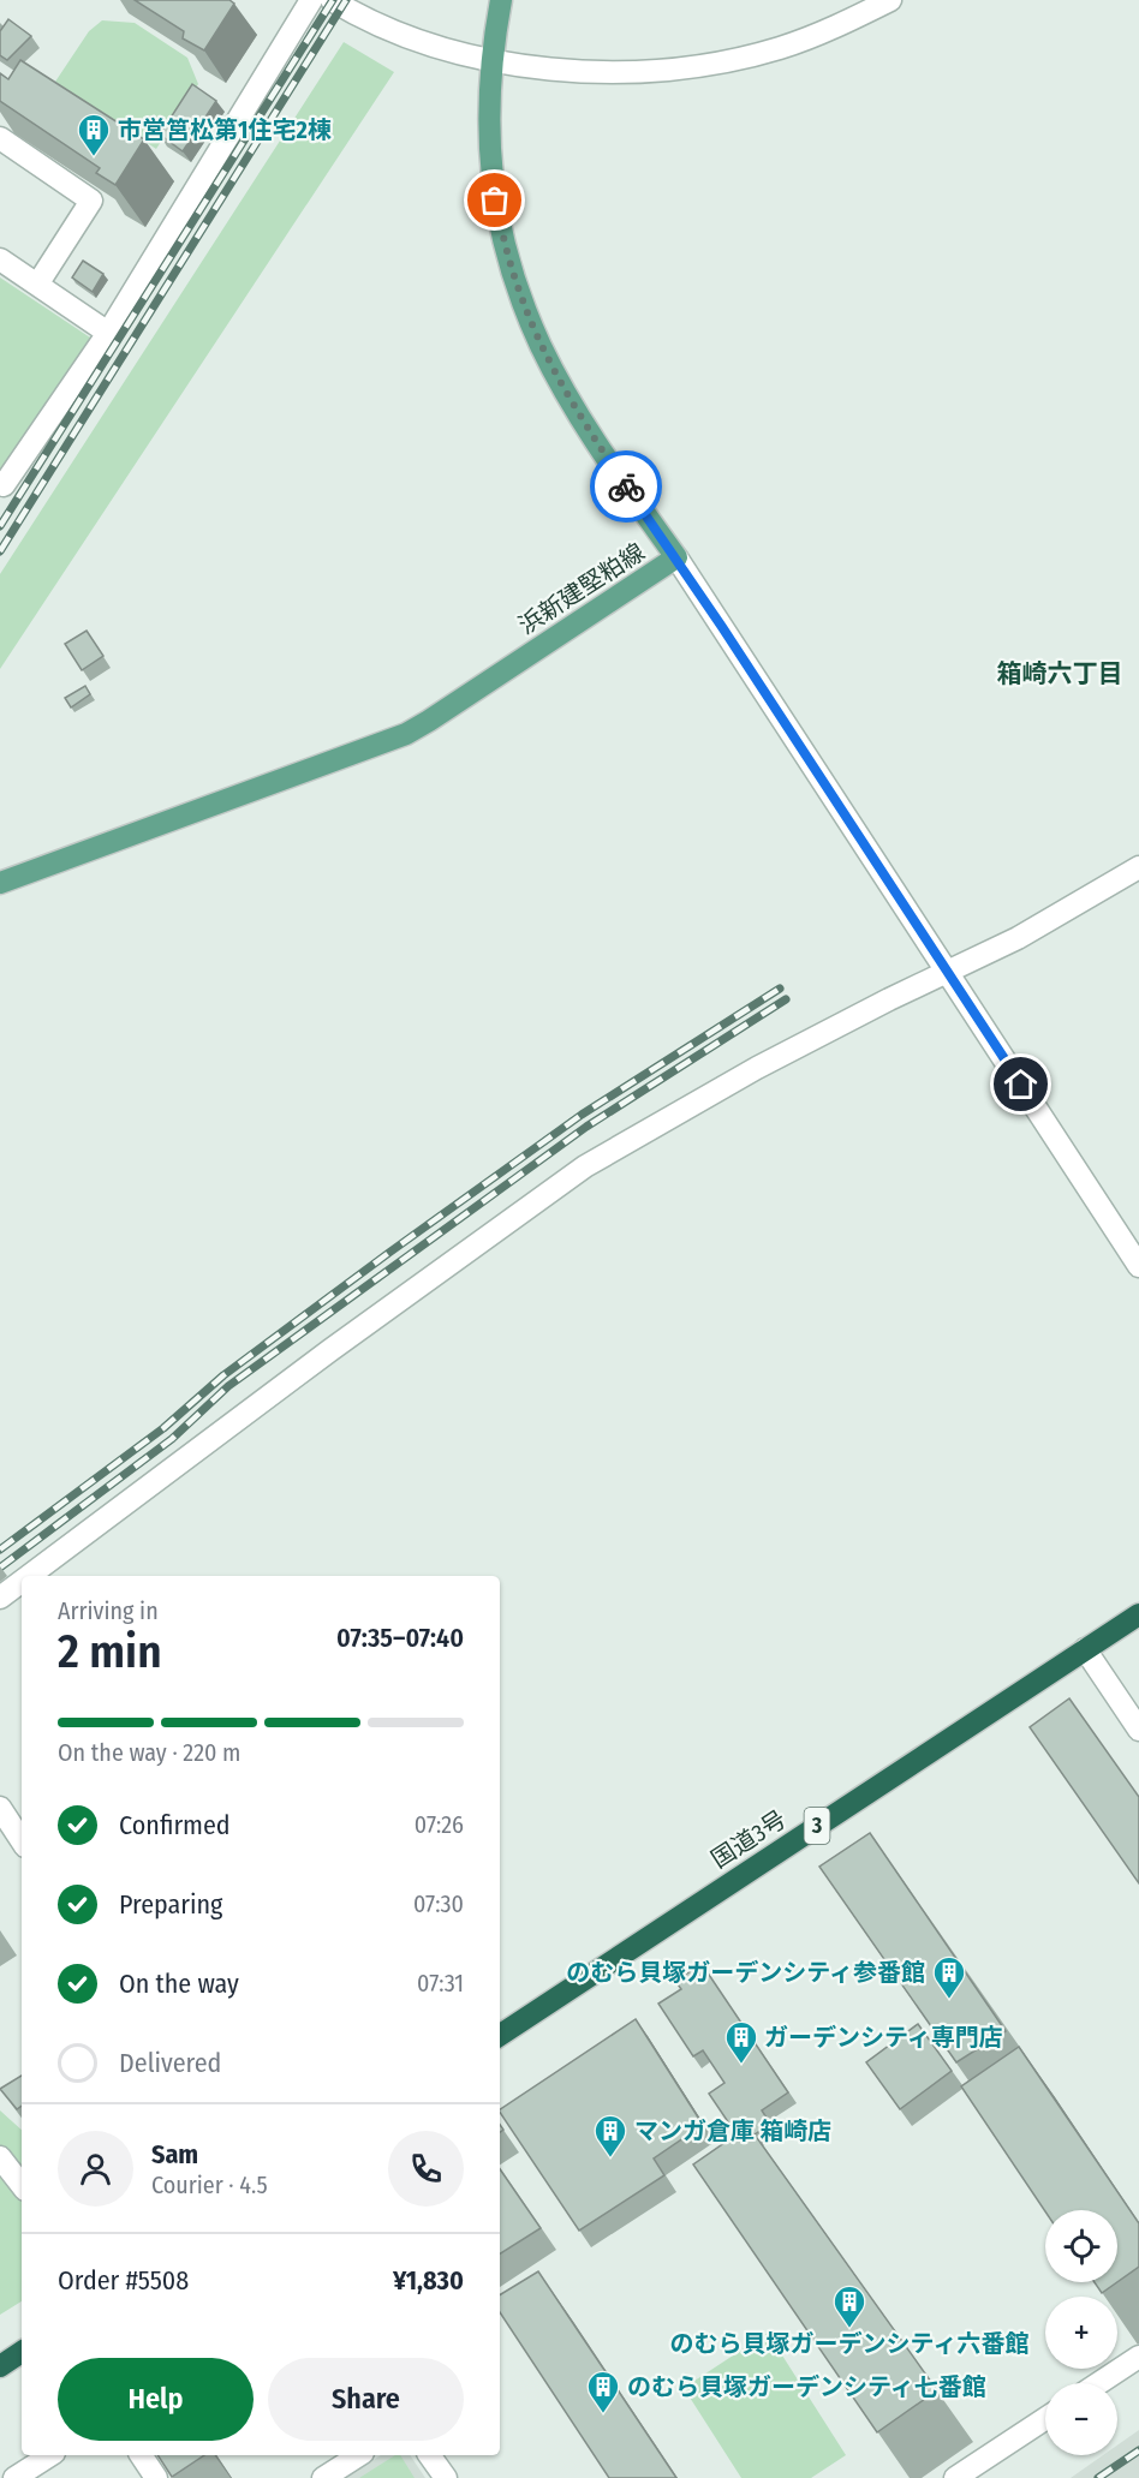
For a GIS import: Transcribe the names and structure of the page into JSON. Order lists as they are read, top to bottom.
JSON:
{
  "streets": {
    "highway": ["3", "国道3号"],
    "main road": ["浜新建堅粕線"]
  },
  "districts": ["箱崎六丁目"],
  "places": {
    "building": [
      "市営筥松第1住宅2棟",
      "のむら貝塚ガーデンシティ参番館",
      "ガーデンシティ専門店",
      "マンガ倉庫 箱崎店",
      "のむら貝塚ガーデンシティ六番館",
      "のむら貝塚ガーデンシティ七番館"
    ]
  },
  "page": {
    "heading": ["2 min", "Arriving in", "07:35–07:40"],
    "panel": [
      "Sam",
      "Courier · 4.5",
      "Order #5508",
      "¥1,830"
    ],
    "bar": "On the way · 220 m",
    "list": [
      ["Confirmed", "07:26"],
      ["Preparing", "07:30"],
      ["On the way", "07:31"],
      "Delivered"
    ],
    "map_buttons": ["+", "−"],
    "buttons": ["Help", "Share"]
  }
}
